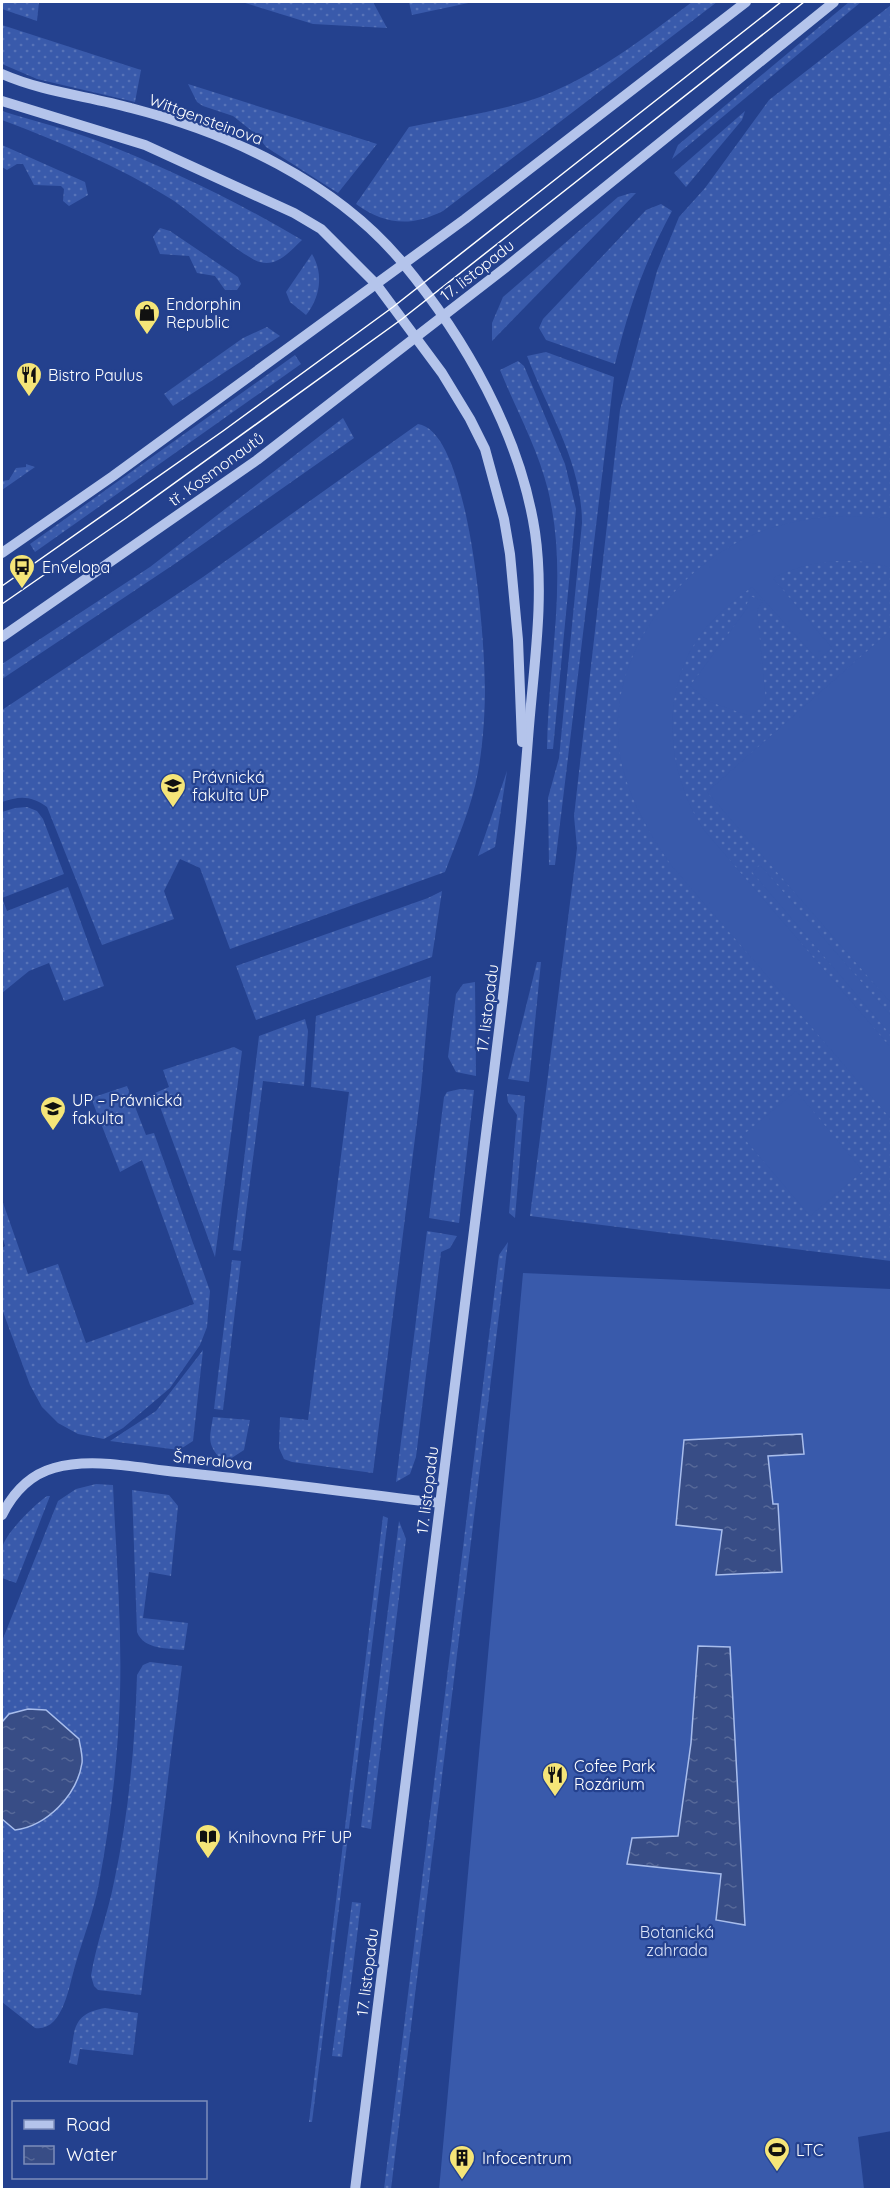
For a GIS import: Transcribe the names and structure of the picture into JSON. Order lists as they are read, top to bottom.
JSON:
{
  "streets": {
    "street": [
      "Wittgensteinova",
      "17. listopadu",
      "tř. Kosmonautů",
      "Šmeralova"
    ]
  },
  "crossings": [
    ["Wittgensteinova", "17. listopadu"],
    ["Wittgensteinova", "tř. Kosmonautů"],
    ["17. listopadu", "tř. Kosmonautů"],
    ["17. listopadu", "Šmeralova"]
  ],
  "parks": ["Botanická zahrada"],
  "places": {
    "shop": ["Endorphin Republic"],
    "restaurant": ["Bistro Paulus", "Cofee Park Rozárium"],
    "bus stop": ["Envelopa"],
    "school or university": ["Právnická fakulta UP", "UP – Právnická fakulta"],
    "library": ["Knihovna PřF UP"],
    "sports": ["LTC"],
    "building": ["Infocentrum"]
  },
  "legend": ["Road", "Water"]
}
